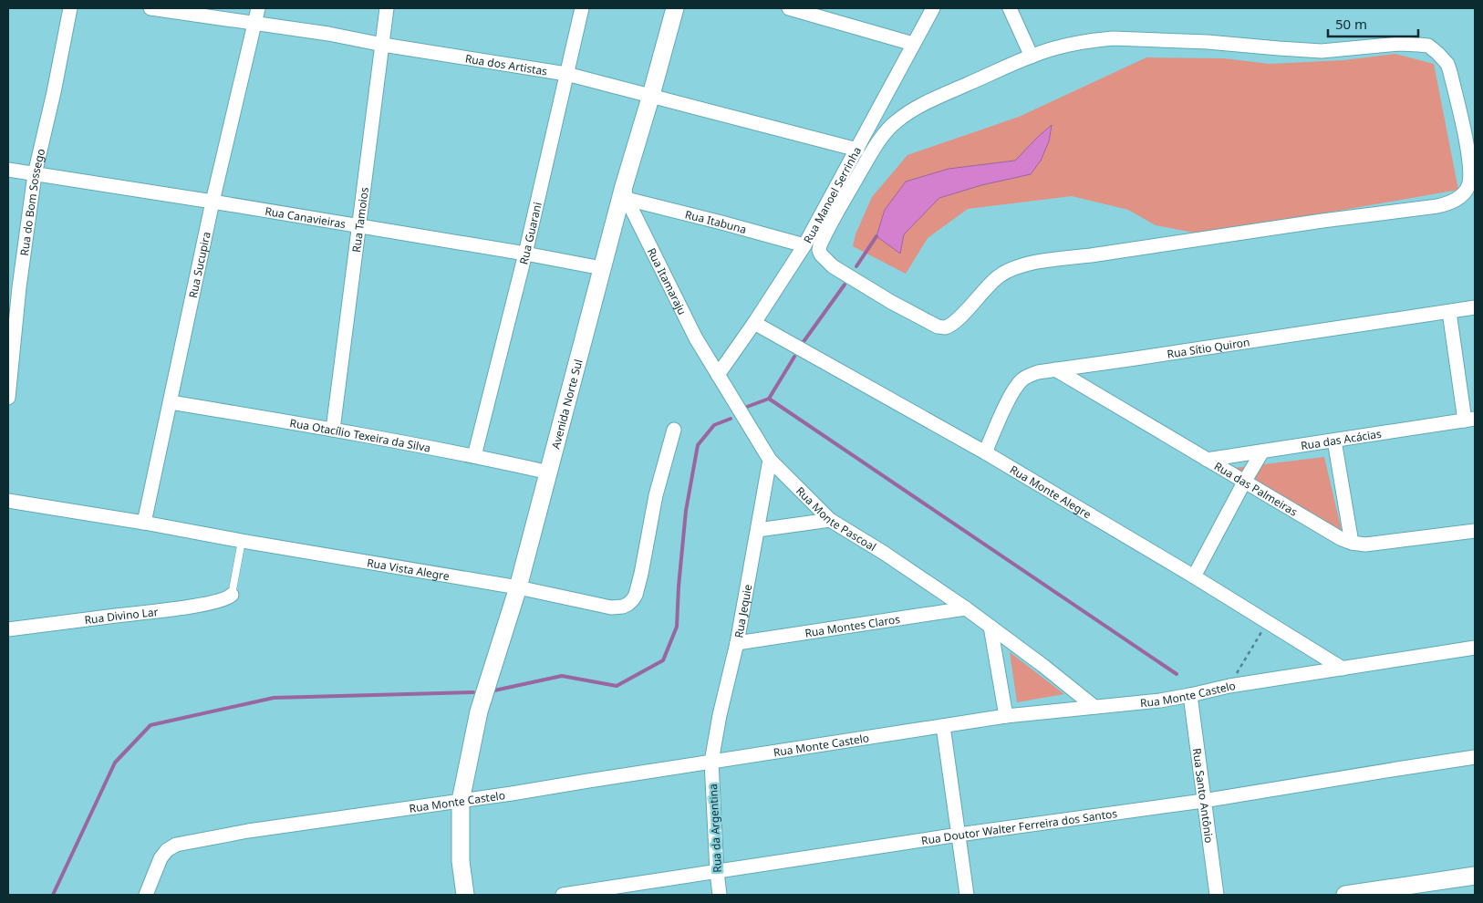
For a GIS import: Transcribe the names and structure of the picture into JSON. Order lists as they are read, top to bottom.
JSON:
{
  "streets": {
    "street": [
      "Rua dos Artistas",
      "Rua Manoel Serrinha",
      "Rua do Bom Sossego",
      "Rua Canavieiras",
      "Rua Tamoios",
      "Rua Itabuna",
      "Rua Guarani",
      "Rua Sucupira",
      "Rua Itamaraju",
      "Rua Sítio Quiron",
      "Avenida Norte Sul",
      "Rua Otacílio Texeira da Silva",
      "Rua das Acácias",
      "Rua das Palmeiras",
      "Rua Monte Alegre",
      "Rua Monte Pascoal",
      "Rua Vista Alegre",
      "Rua Jequie",
      "Rua Divino Lar",
      "Rua Montes Claros",
      "Rua Monte Castelo",
      "Rua Santo Antônio",
      "Rua Doutor Walter Ferreira dos Santos",
      "Rua da Argentina"
    ]
  },
  "crossings": [
    ["Rua dos Artistas", "Rua Manoel Serrinha"],
    ["Rua dos Artistas", "Rua Tamoios"],
    ["Rua dos Artistas", "Rua Guarani"],
    ["Rua dos Artistas", "Rua Sucupira"],
    ["Rua dos Artistas", "Avenida Norte Sul"],
    ["Rua Manoel Serrinha", "Rua Itabuna"],
    ["Rua Manoel Serrinha", "Rua Itamaraju"],
    ["Rua Manoel Serrinha", "Rua Monte Alegre"],
    ["Rua Manoel Serrinha", "Rua Monte Pascoal"],
    ["Rua do Bom Sossego", "Rua Canavieiras"],
    ["Rua Canavieiras", "Rua Tamoios"],
    ["Rua Canavieiras", "Rua Guarani"],
    ["Rua Canavieiras", "Rua Sucupira"],
    ["Rua Canavieiras", "Avenida Norte Sul"],
    ["Rua Tamoios", "Rua Otacílio Texeira da Silva"],
    ["Rua Itabuna", "Rua Itamaraju"],
    ["Rua Itabuna", "Avenida Norte Sul"],
    ["Rua Guarani", "Rua Otacílio Texeira da Silva"],
    ["Rua Sucupira", "Rua Otacílio Texeira da Silva"],
    ["Rua Sucupira", "Rua Vista Alegre"],
    ["Rua Itamaraju", "Avenida Norte Sul"],
    ["Rua Itamaraju", "Rua Monte Pascoal"],
    ["Rua Sítio Quiron", "Rua das Palmeiras"],
    ["Rua Sítio Quiron", "Rua Monte Alegre"],
    ["Avenida Norte Sul", "Rua Otacílio Texeira da Silva"],
    ["Avenida Norte Sul", "Rua Vista Alegre"],
    ["Avenida Norte Sul", "Rua Monte Castelo"],
    ["Rua das Acácias", "Rua das Palmeiras"],
    ["Rua Monte Alegre", "Rua Monte Castelo"],
    ["Rua Monte Pascoal", "Rua Jequie"],
    ["Rua Monte Pascoal", "Rua Montes Claros"],
    ["Rua Monte Pascoal", "Rua Monte Castelo"],
    ["Rua Jequie", "Rua Montes Claros"],
    ["Rua Jequie", "Rua Monte Castelo"],
    ["Rua Jequie", "Rua da Argentina"],
    ["Rua Monte Castelo", "Rua Santo Antônio"],
    ["Rua Monte Castelo", "Rua da Argentina"],
    ["Rua Santo Antônio", "Rua Doutor Walter Ferreira dos Santos"],
    ["Rua Doutor Walter Ferreira dos Santos", "Rua da Argentina"]
  ],
  "scale_bar": "50 m"
}
